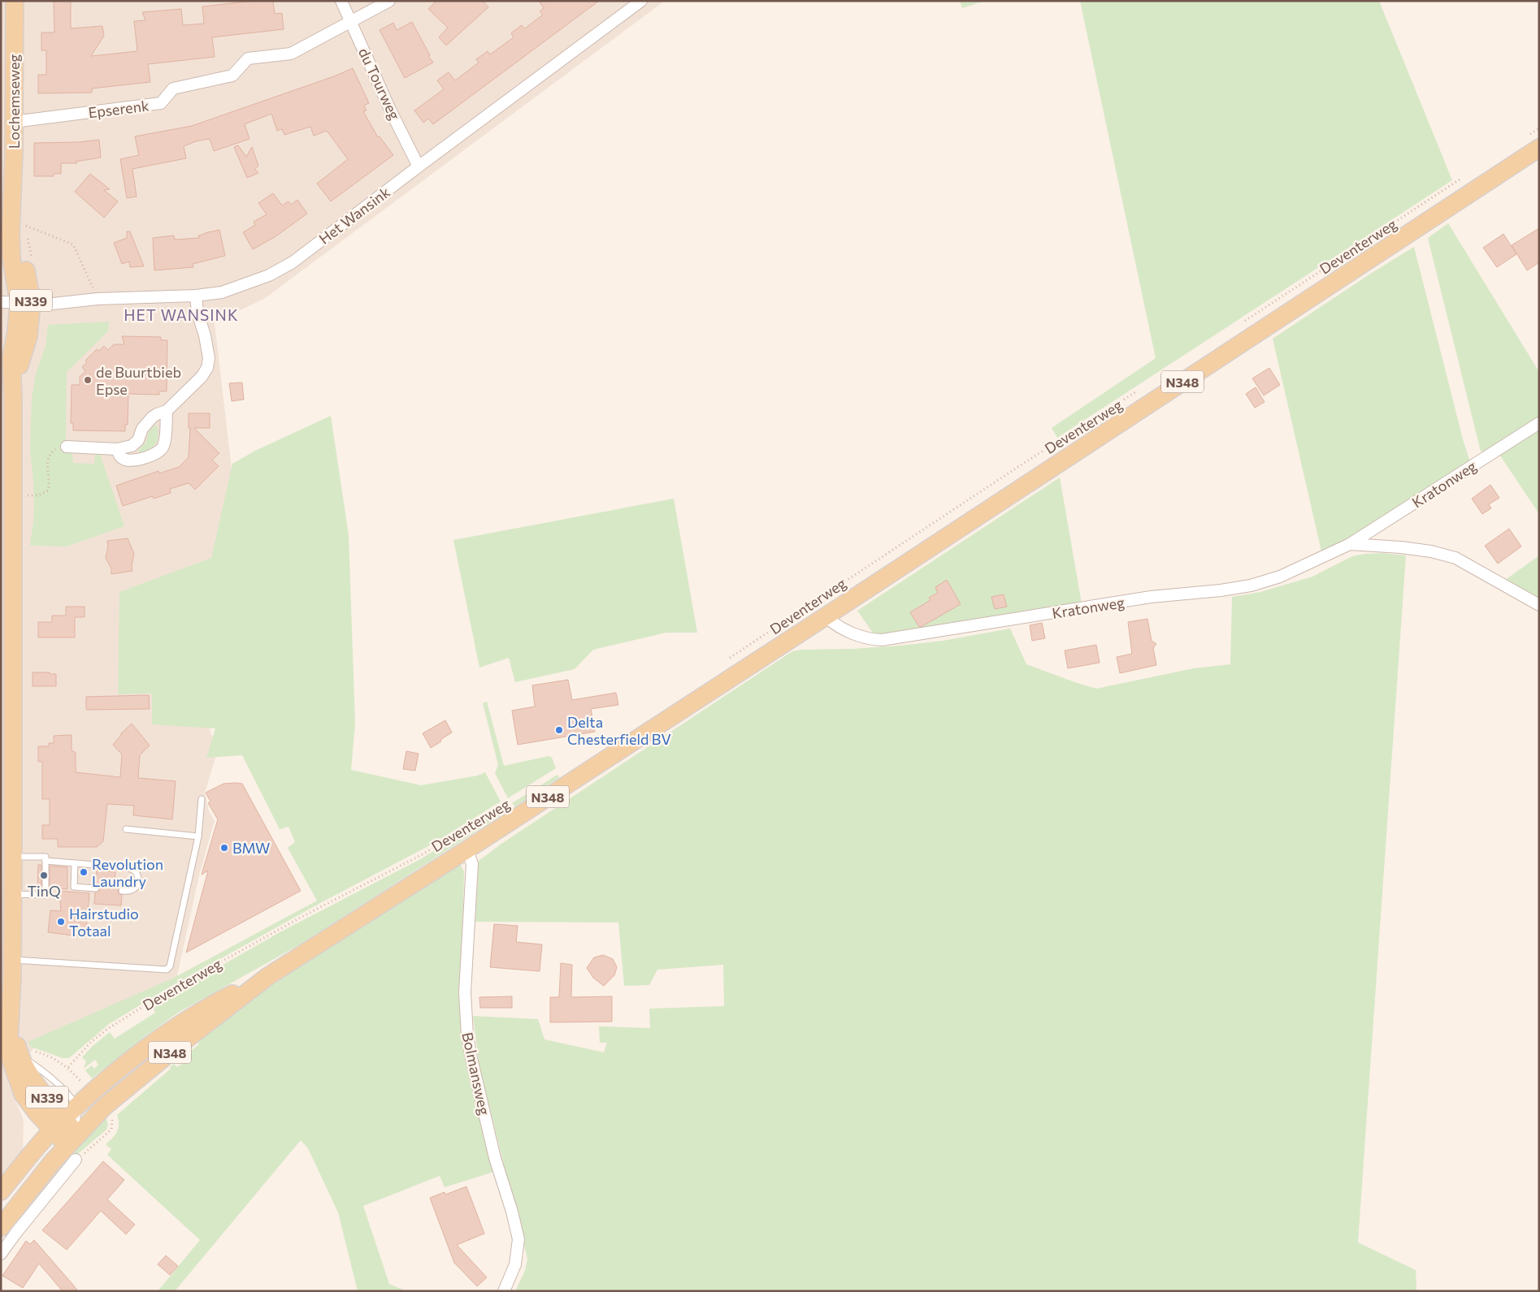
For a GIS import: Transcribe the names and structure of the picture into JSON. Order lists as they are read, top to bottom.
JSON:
{
  "streets": {
    "main road": [
      "Lochemseweg",
      "Deventerweg",
      "N339",
      "N348"
    ],
    "street": [
      "du Tourweg",
      "Epserenk",
      "Het Wansink",
      "Kratonweg",
      "Bolmansweg"
    ]
  },
  "crossings": [
    ["du Tourweg", "Epserenk"],
    ["du Tourweg", "Het Wansink"],
    ["Lochemseweg", "Epserenk"],
    ["Lochemseweg", "Het Wansink"],
    ["Lochemseweg", "Deventerweg"],
    ["Deventerweg", "Kratonweg"],
    ["Deventerweg", "Bolmansweg"]
  ],
  "districts": ["HET WANSINK"],
  "places": [
    "de Buurtbieb Epse",
    "Delta Chesterfield BV",
    "BMW",
    "Revolution Laundry",
    "TinQ",
    "Hairstudio Totaal"
  ]
}
